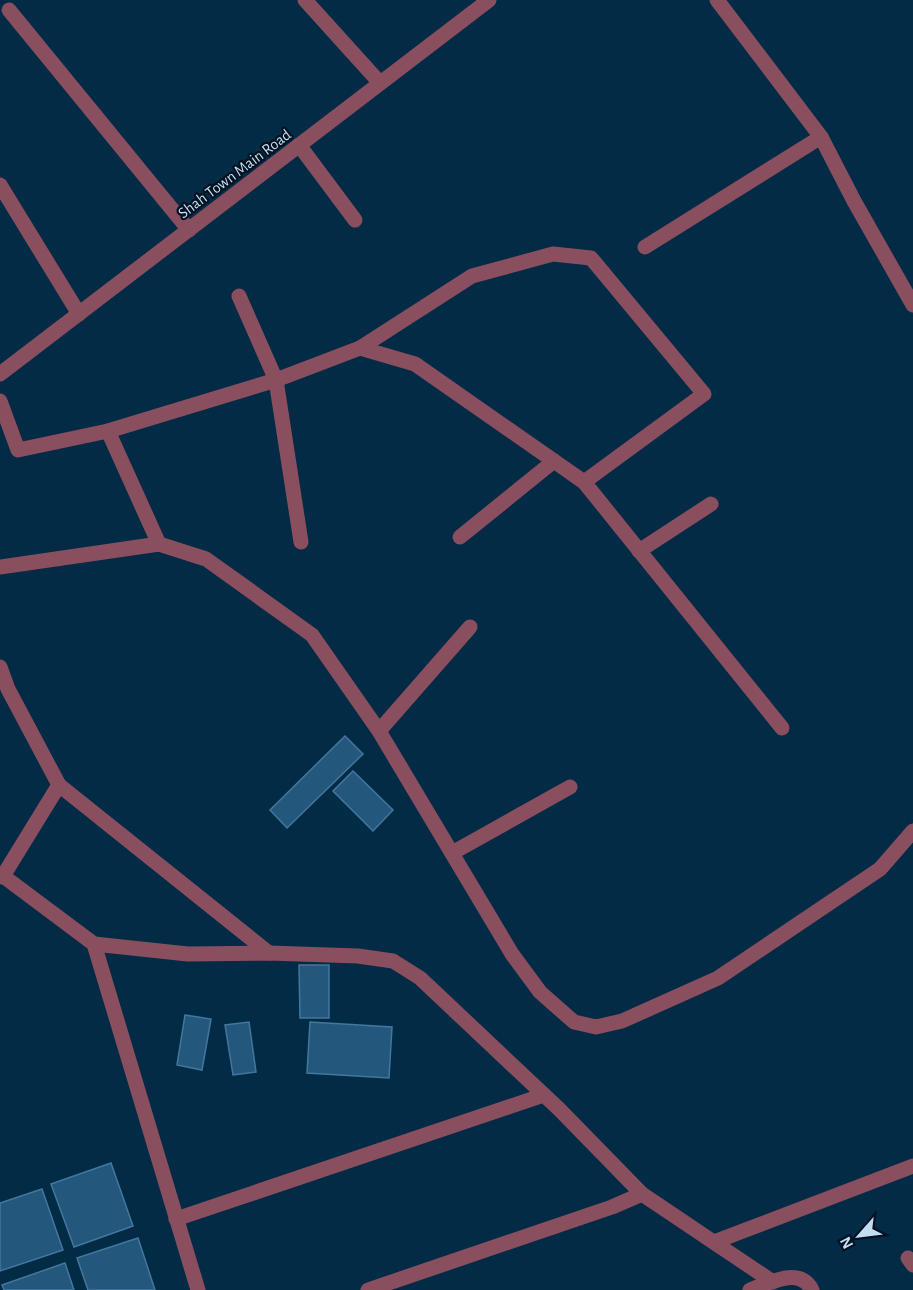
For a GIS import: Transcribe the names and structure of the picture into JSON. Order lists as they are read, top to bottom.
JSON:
{
  "streets": {
    "street": ["Shah Town Main Road"]
  },
  "north": "bottom left"
}
